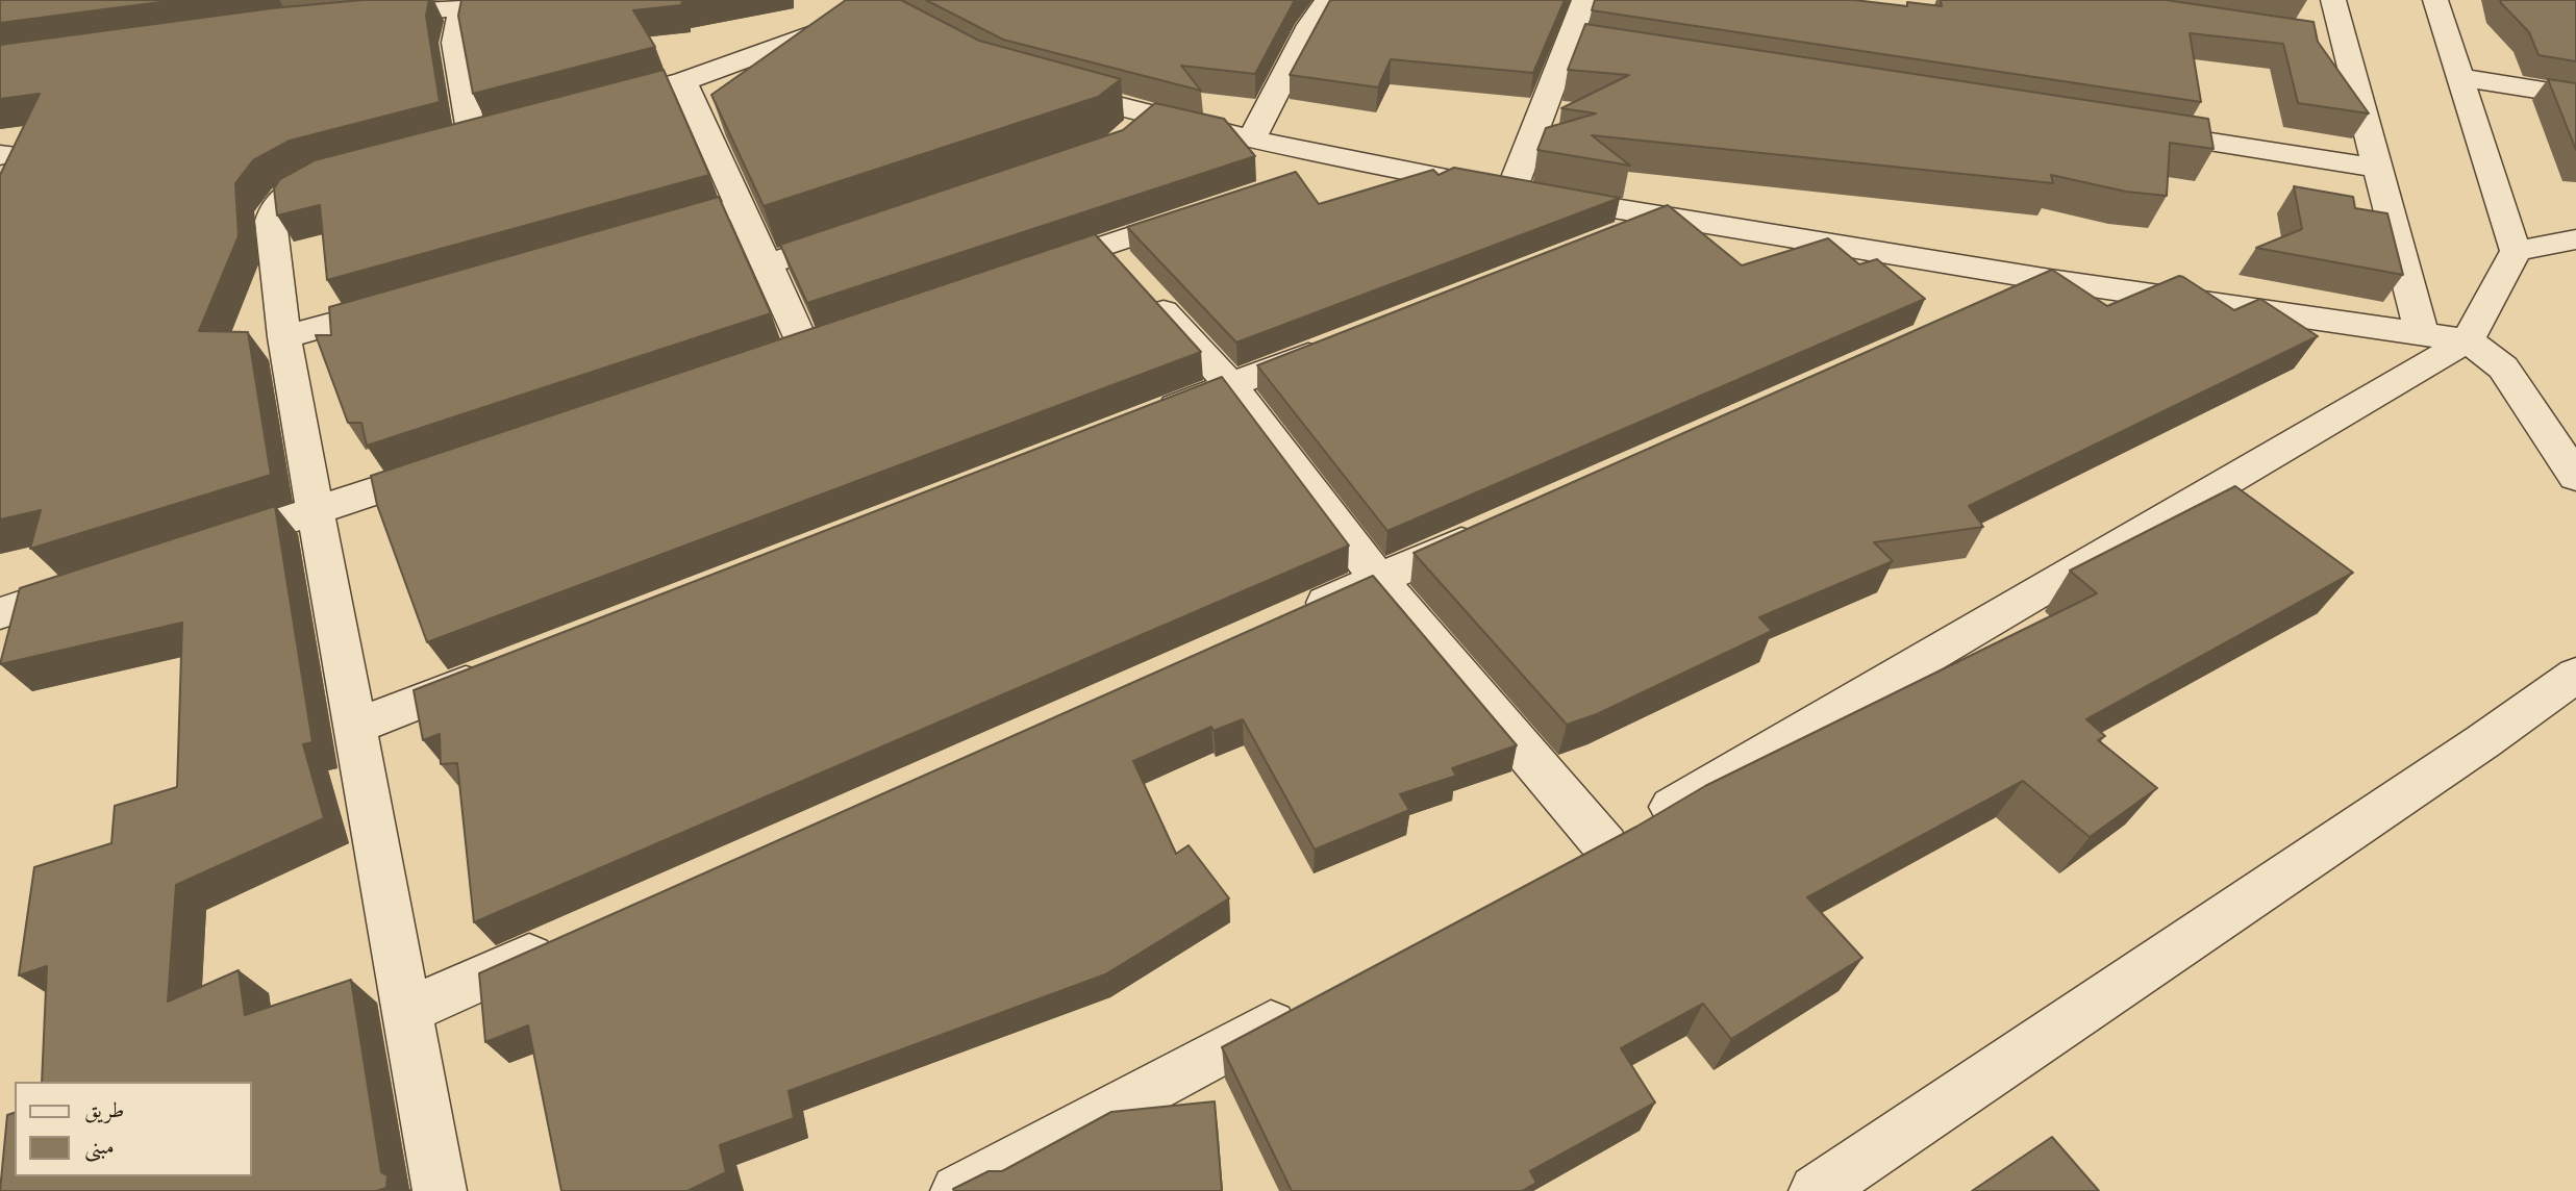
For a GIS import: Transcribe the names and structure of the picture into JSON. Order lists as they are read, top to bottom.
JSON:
{
  "legend": ["طريق", "مبنى"]
}
